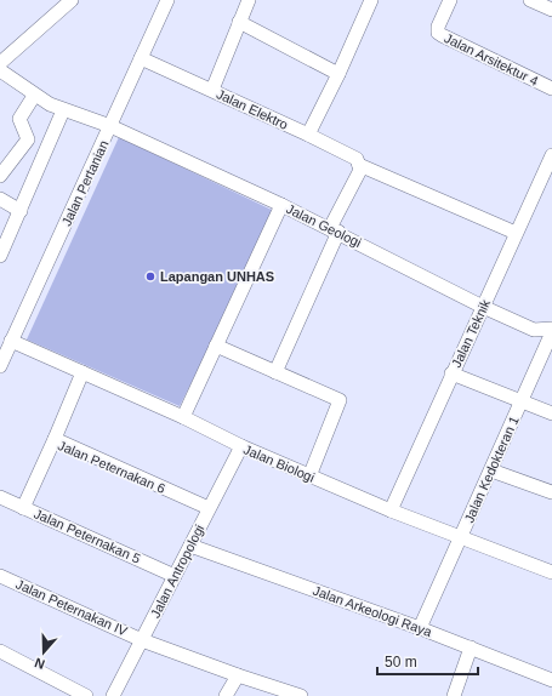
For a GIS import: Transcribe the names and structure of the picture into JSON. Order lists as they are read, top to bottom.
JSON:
{
  "streets": {
    "street": [
      "Jalan Arsitektur 4",
      "Jalan Elektro",
      "Jalan Pertanian",
      "Jalan Geologi",
      "Jalan Teknik",
      "Jalan Biologi",
      "Jalan Peternakan 6",
      "Jalan Kedokteran 1",
      "Jalan Peternakan 5",
      "Jalan Antropologi",
      "Jalan Peternakan IV",
      "Jalan Arkeologi Raya"
    ]
  },
  "crossings": [
    ["Jalan Elektro", "Jalan Pertanian"],
    ["Jalan Elektro", "Jalan Teknik"],
    ["Jalan Pertanian", "Jalan Geologi"],
    ["Jalan Pertanian", "Jalan Biologi"],
    ["Jalan Geologi", "Jalan Teknik"],
    ["Jalan Teknik", "Jalan Biologi"],
    ["Jalan Biologi", "Jalan Kedokteran 1"],
    ["Jalan Biologi", "Jalan Antropologi"],
    ["Jalan Peternakan 6", "Jalan Peternakan 5"],
    ["Jalan Peternakan 6", "Jalan Antropologi"],
    ["Jalan Kedokteran 1", "Jalan Arkeologi Raya"],
    ["Jalan Peternakan 5", "Jalan Antropologi"],
    ["Jalan Antropologi", "Jalan Peternakan IV"],
    ["Jalan Antropologi", "Jalan Arkeologi Raya"]
  ],
  "places": ["Lapangan UNHAS"],
  "scale_bar": "50 m",
  "north": "bottom"
}
